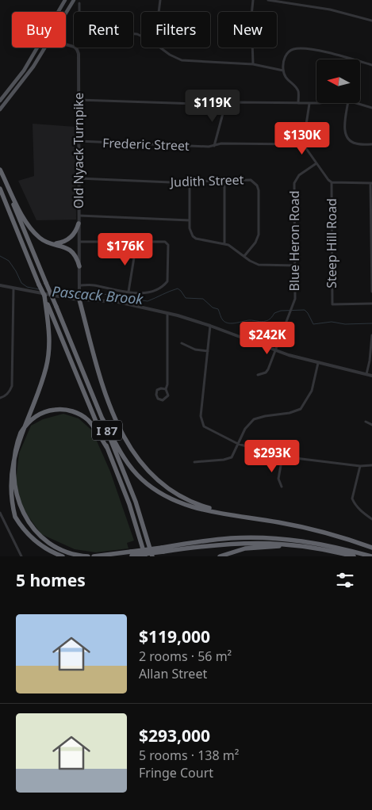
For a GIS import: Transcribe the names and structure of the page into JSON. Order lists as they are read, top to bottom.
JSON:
{
  "streets": {
    "highway": ["I 87"],
    "street": [
      "Frederic Street",
      "Old Nyack Turnpike",
      "Judith Street",
      "Blue Heron Road",
      "Steep Hill Road"
    ]
  },
  "crossings": [
    ["Frederic Street", "Old Nyack Turnpike"],
    ["Old Nyack Turnpike", "Judith Street"]
  ],
  "water": ["Pascack Brook"],
  "north": "left",
  "page": {
    "chip": [
      "Buy",
      "Rent",
      "Filters",
      "New"
    ],
    "price": [
      "$119K",
      "$130K",
      "$176K",
      "$242K",
      "$293K"
    ],
    "heading": "5 homes",
    "list": [
      {
        "name": "$119,000",
        "note": "2 rooms · 56 m² · Allan Street"
      },
      {
        "name": "$293,000",
        "note": "5 rooms · 138 m² · Fringe Court"
      }
    ]
  }
}
